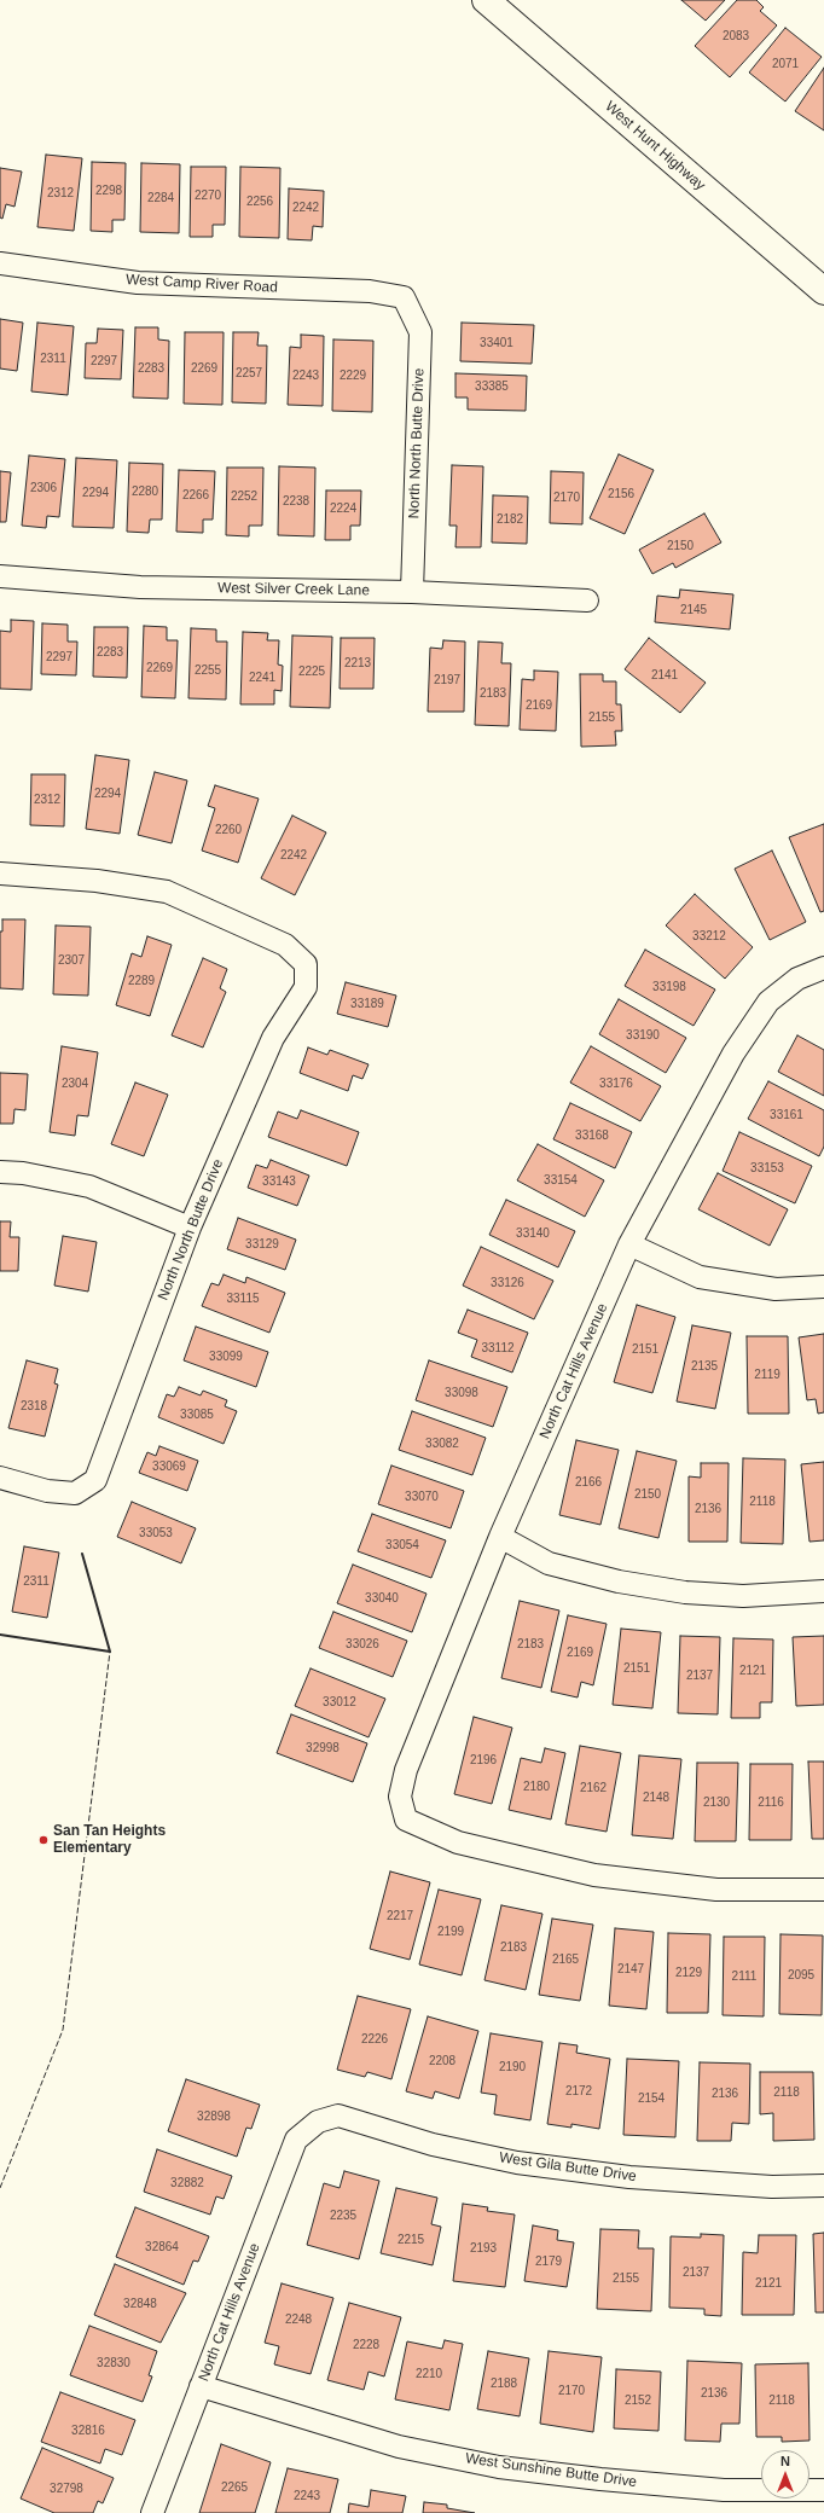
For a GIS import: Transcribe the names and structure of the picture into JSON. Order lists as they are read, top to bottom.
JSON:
{
  "streets": {
    "main road": ["West Hunt Highway"],
    "street": [
      "West Camp River Road",
      "North North Butte Drive",
      "West Silver Creek Lane",
      "North Cat Hills Avenue",
      "West Gila Butte Drive",
      "West Sunshine Butte Drive"
    ]
  },
  "crossings": [
    ["West Camp River Road", "North North Butte Drive"],
    ["North North Butte Drive", "West Silver Creek Lane"],
    ["North Cat Hills Avenue", "West Gila Butte Drive"],
    ["North Cat Hills Avenue", "West Sunshine Butte Drive"]
  ],
  "places": ["San Tan Heights Elementary"],
  "house_numbers": [
    "2083",
    "2071",
    "2298",
    "2312",
    "2270",
    "2284",
    "2256",
    "2242",
    "33401",
    "2311",
    "2297",
    "2283",
    "2269",
    "2257",
    "2243",
    "2229",
    "33385",
    "2306",
    "2280",
    "2294",
    "2156",
    "2266",
    "2252",
    "2170",
    "2238",
    "2224",
    "2182",
    "2150",
    "2145",
    "2283",
    "2297",
    "2213",
    "2269",
    "2255",
    "2225",
    "2141",
    "2241",
    "2197",
    "2183",
    "2169",
    "2155",
    "2294",
    "2312",
    "2260",
    "2242",
    "33212",
    "2307",
    "2289",
    "33198",
    "33189",
    "33190",
    "2304",
    "33176",
    "33161",
    "33168",
    "33153",
    "33154",
    "33143",
    "33140",
    "33129",
    "33126",
    "33115",
    "33112",
    "2151",
    "33099",
    "2135",
    "2119",
    "33098",
    "2318",
    "33085",
    "33082",
    "33069",
    "2166",
    "2150",
    "33070",
    "2118",
    "2136",
    "33053",
    "33054",
    "2311",
    "33040",
    "33026",
    "2183",
    "2169",
    "2151",
    "2121",
    "2137",
    "33012",
    "32998",
    "2196",
    "2180",
    "2162",
    "2148",
    "2130",
    "2116",
    "2217",
    "2199",
    "2183",
    "2165",
    "2147",
    "2129",
    "2095",
    "2111",
    "2226",
    "2208",
    "2190",
    "2172",
    "2118",
    "2136",
    "2154",
    "32898",
    "32882",
    "2235",
    "2215",
    "32864",
    "2193",
    "2179",
    "2137",
    "2155",
    "2121",
    "32848",
    "2248",
    "2228",
    "32830",
    "2210",
    "2188",
    "2170",
    "2136",
    "2152",
    "2118",
    "32816",
    "2265",
    "32798",
    "2243"
  ],
  "north": "top"
}
